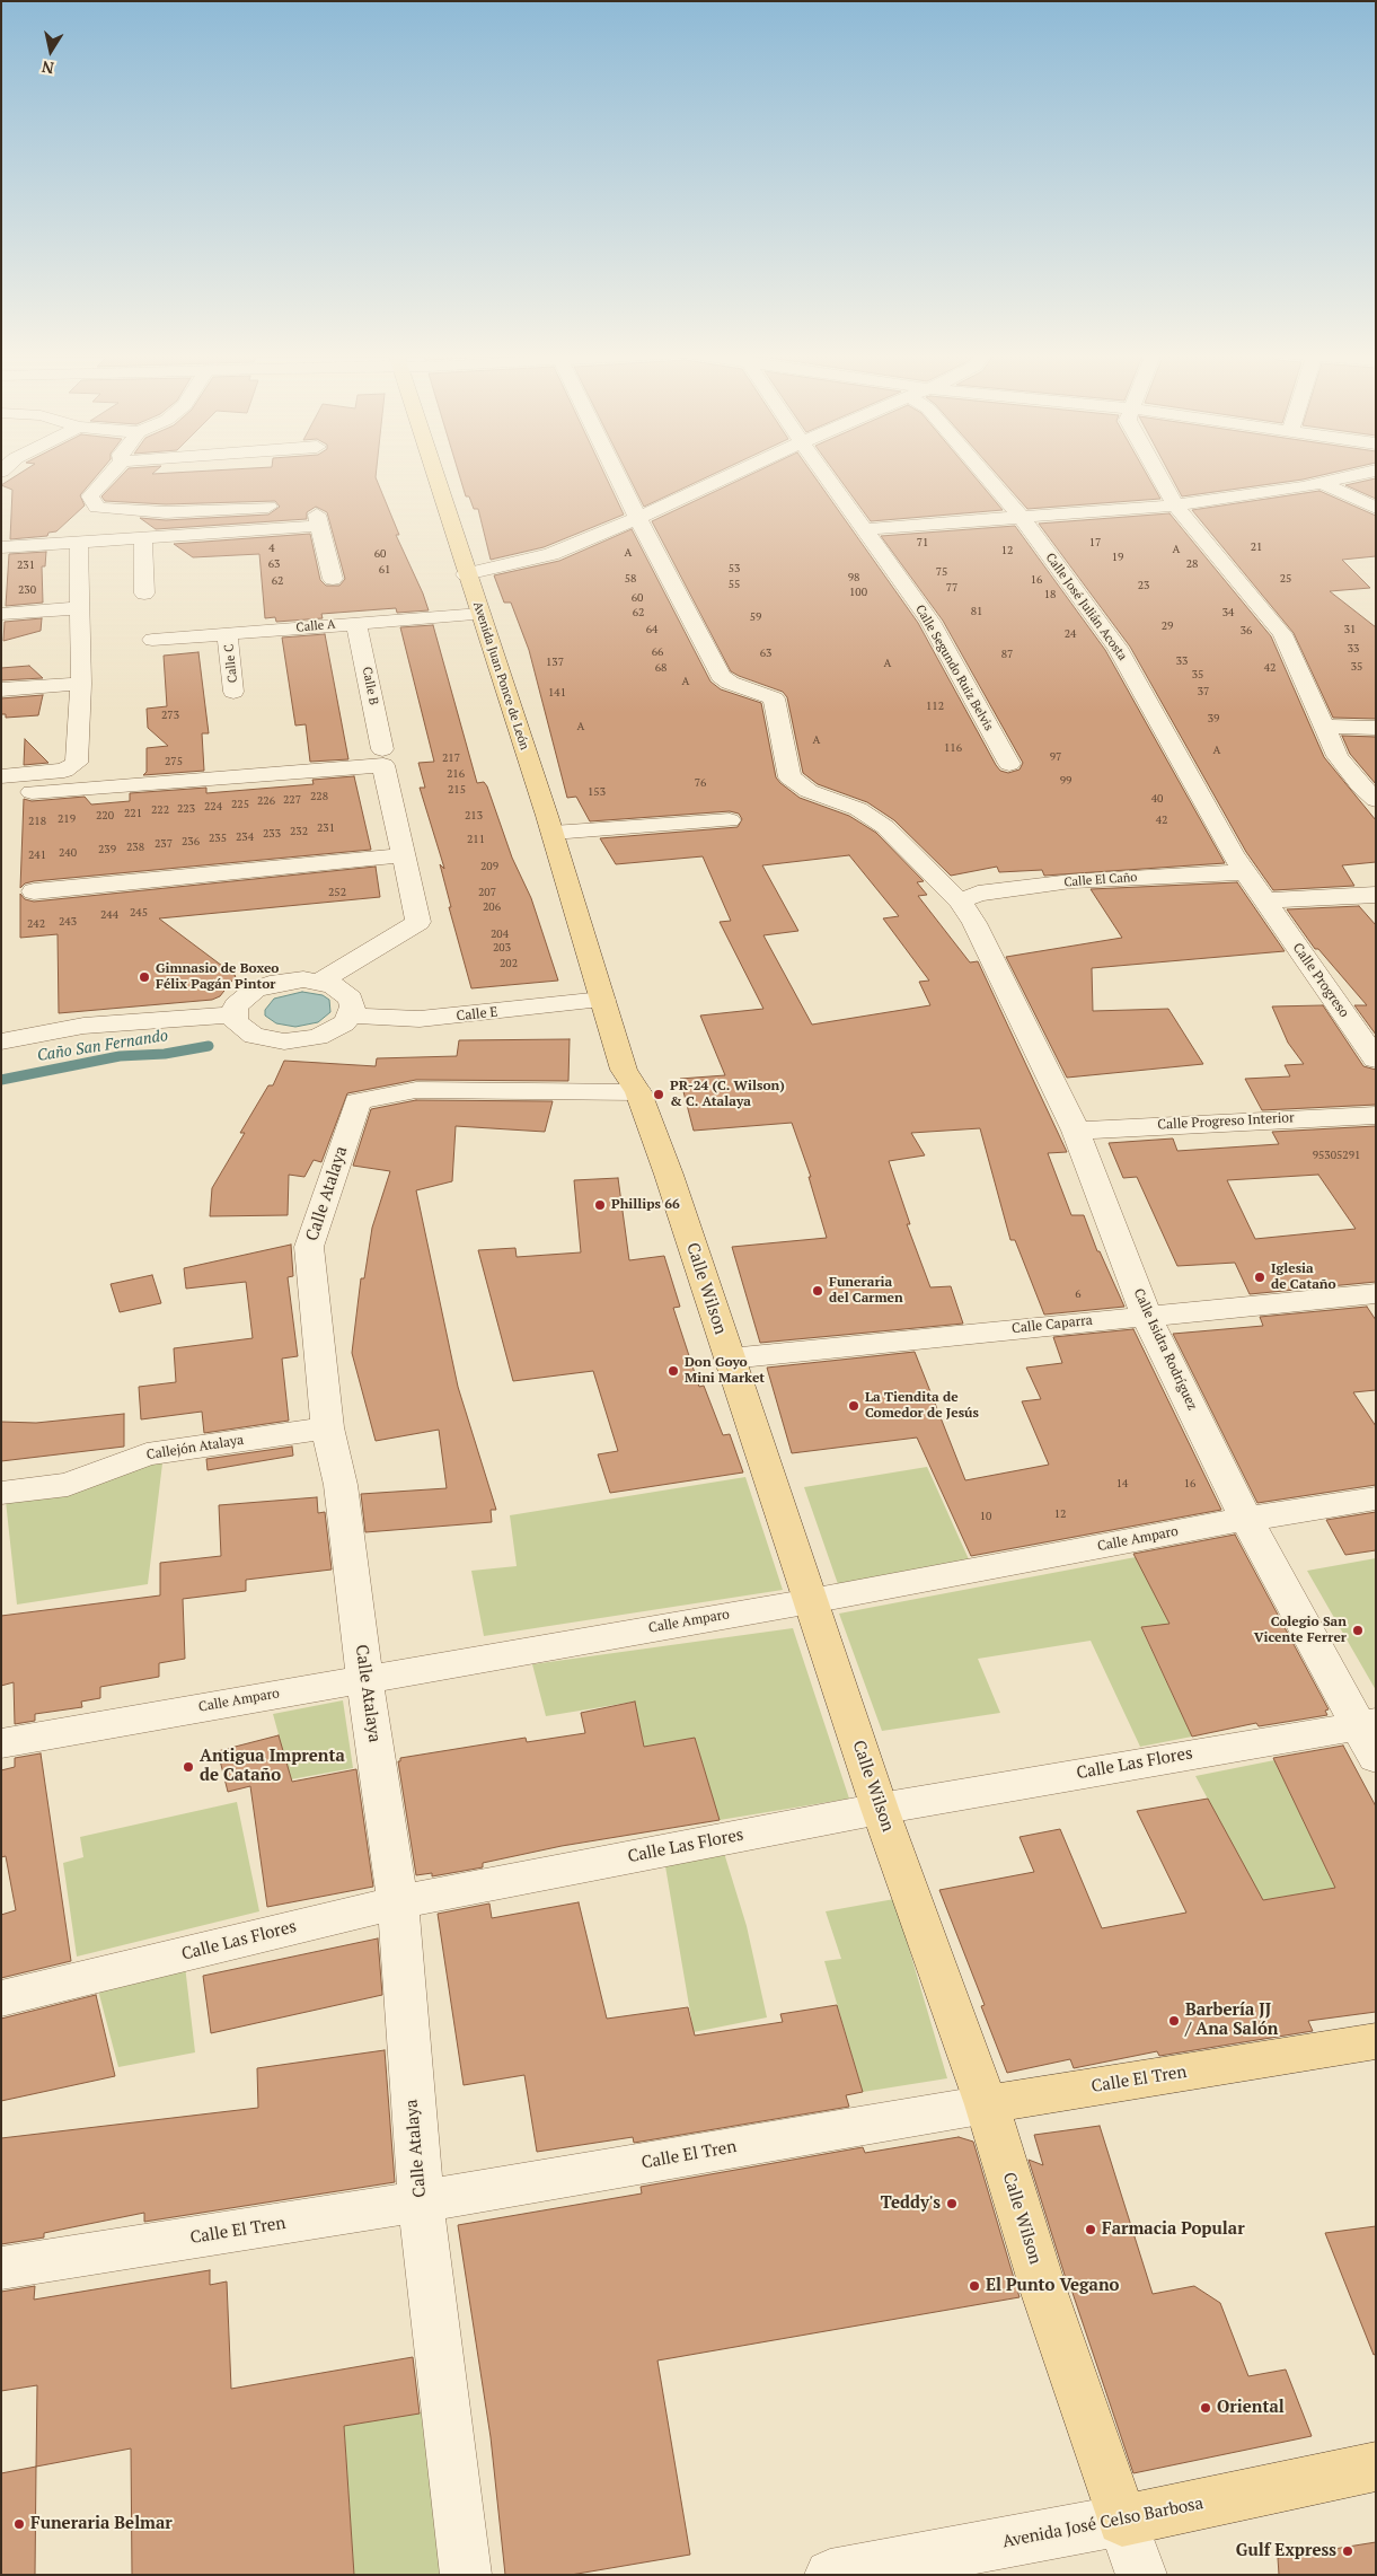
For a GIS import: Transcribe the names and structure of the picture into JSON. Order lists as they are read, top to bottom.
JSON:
{
  "streets": {
    "main road": [
      "Avenida Juan Ponce de León",
      "Calle Wilson",
      "Calle El Tren",
      "Avenida José Celso Barbosa"
    ],
    "street": [
      "Calle José Julián Acosta",
      "Calle A",
      "Calle C",
      "Calle Segundo Ruiz Belvis",
      "Calle B",
      "Calle El Caño",
      "Calle Progreso",
      "Calle E",
      "Calle Progreso Interior",
      "Calle Atalaya",
      "Calle Caparra",
      "Calle Isidra Rodríguez",
      "Callejón Atalaya",
      "Calle Amparo",
      "Calle Las Flores"
    ]
  },
  "crossings": [
    ["Calle José Julián Acosta", "Calle El Caño"],
    ["Calle José Julián Acosta", "Calle Progreso"],
    ["Calle A", "Calle C"],
    ["Calle A", "Avenida Juan Ponce de León"],
    ["Calle A", "Calle B"],
    ["Avenida Juan Ponce de León", "Calle E"],
    ["Avenida Juan Ponce de León", "Calle Wilson"],
    ["Calle El Caño", "Calle Isidra Rodríguez"],
    ["Calle E", "Calle Wilson"],
    ["Calle Progreso Interior", "Calle Isidra Rodríguez"],
    ["Calle Atalaya", "Calle Wilson"],
    ["Calle Atalaya", "Callejón Atalaya"],
    ["Calle Atalaya", "Calle Amparo"],
    ["Calle Atalaya", "Calle Las Flores"],
    ["Calle Atalaya", "Calle El Tren"],
    ["Calle Wilson", "Calle Caparra"],
    ["Calle Wilson", "Calle Amparo"],
    ["Calle Wilson", "Calle Las Flores"],
    ["Calle Wilson", "Calle El Tren"],
    ["Calle Wilson", "Avenida José Celso Barbosa"],
    ["Calle Caparra", "Calle Isidra Rodríguez"],
    ["Calle Isidra Rodríguez", "Calle Amparo"],
    ["Calle Isidra Rodríguez", "Calle Las Flores"]
  ],
  "water": ["Caño San Fernando"],
  "places": [
    "Gimnasio de Boxeo Félix Pagán Pintor",
    "PR-24 (C. Wilson) & C. Atalaya",
    "Phillips 66",
    "Iglesia de Cataño",
    "Funeraria del Carmen",
    "Don Goyo Mini Market",
    "La Tiendita de Comedor de Jesús",
    "Colegio San Vicente Ferrer",
    "Antigua Imprenta de Cataño",
    "Barbería JJ / Ana Salón",
    "Teddy's",
    "Farmacia Popular",
    "El Punto Vegano",
    "Oriental",
    "Funeraria Belmar",
    "Gulf Express"
  ],
  "house_numbers": [
    "71",
    "17",
    "21",
    "4",
    "A",
    "12",
    "A",
    "60",
    "19",
    "63",
    "28",
    "231",
    "53",
    "61",
    "75",
    "98",
    "58",
    "25",
    "16",
    "62",
    "55",
    "23",
    "77",
    "230",
    "100",
    "18",
    "60",
    "81",
    "62",
    "34",
    "59",
    "29",
    "64",
    "31",
    "36",
    "24",
    "33",
    "66",
    "63",
    "87",
    "33",
    "137",
    "A",
    "35",
    "68",
    "42",
    "35",
    "A",
    "37",
    "141",
    "112",
    "273",
    "39",
    "A",
    "A",
    "116",
    "A",
    "97",
    "217",
    "275",
    "216",
    "99",
    "76",
    "215",
    "153",
    "228",
    "40",
    "227",
    "226",
    "225",
    "224",
    "223",
    "222",
    "221",
    "220",
    "213",
    "219",
    "42",
    "218",
    "231",
    "232",
    "233",
    "234",
    "235",
    "211",
    "236",
    "237",
    "238",
    "239",
    "240",
    "241",
    "209",
    "252",
    "207",
    "206",
    "245",
    "244",
    "243",
    "242",
    "204",
    "203",
    "202",
    "95305291",
    "6",
    "14",
    "16",
    "12",
    "10"
  ],
  "north": "bottom"
}
